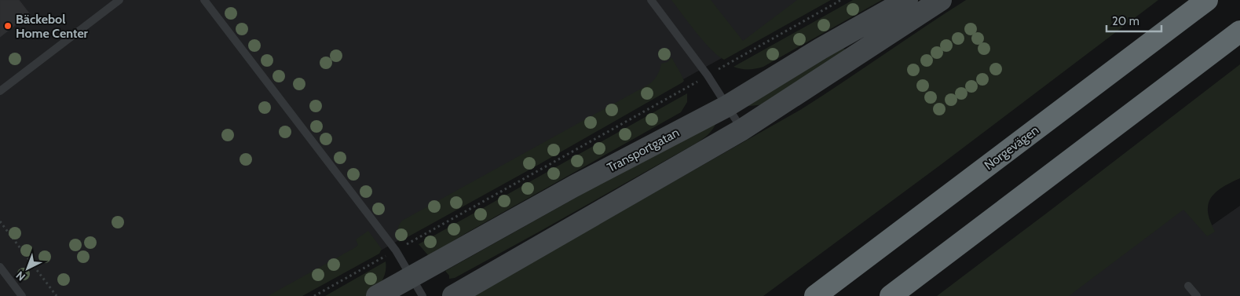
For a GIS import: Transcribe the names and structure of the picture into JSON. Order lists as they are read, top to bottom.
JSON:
{
  "streets": {
    "highway": ["Norgevägen"],
    "street": ["Transportgatan"]
  },
  "places": ["Bäckebol Home Center"],
  "scale_bar": "20 m",
  "north": "bottom left"
}
